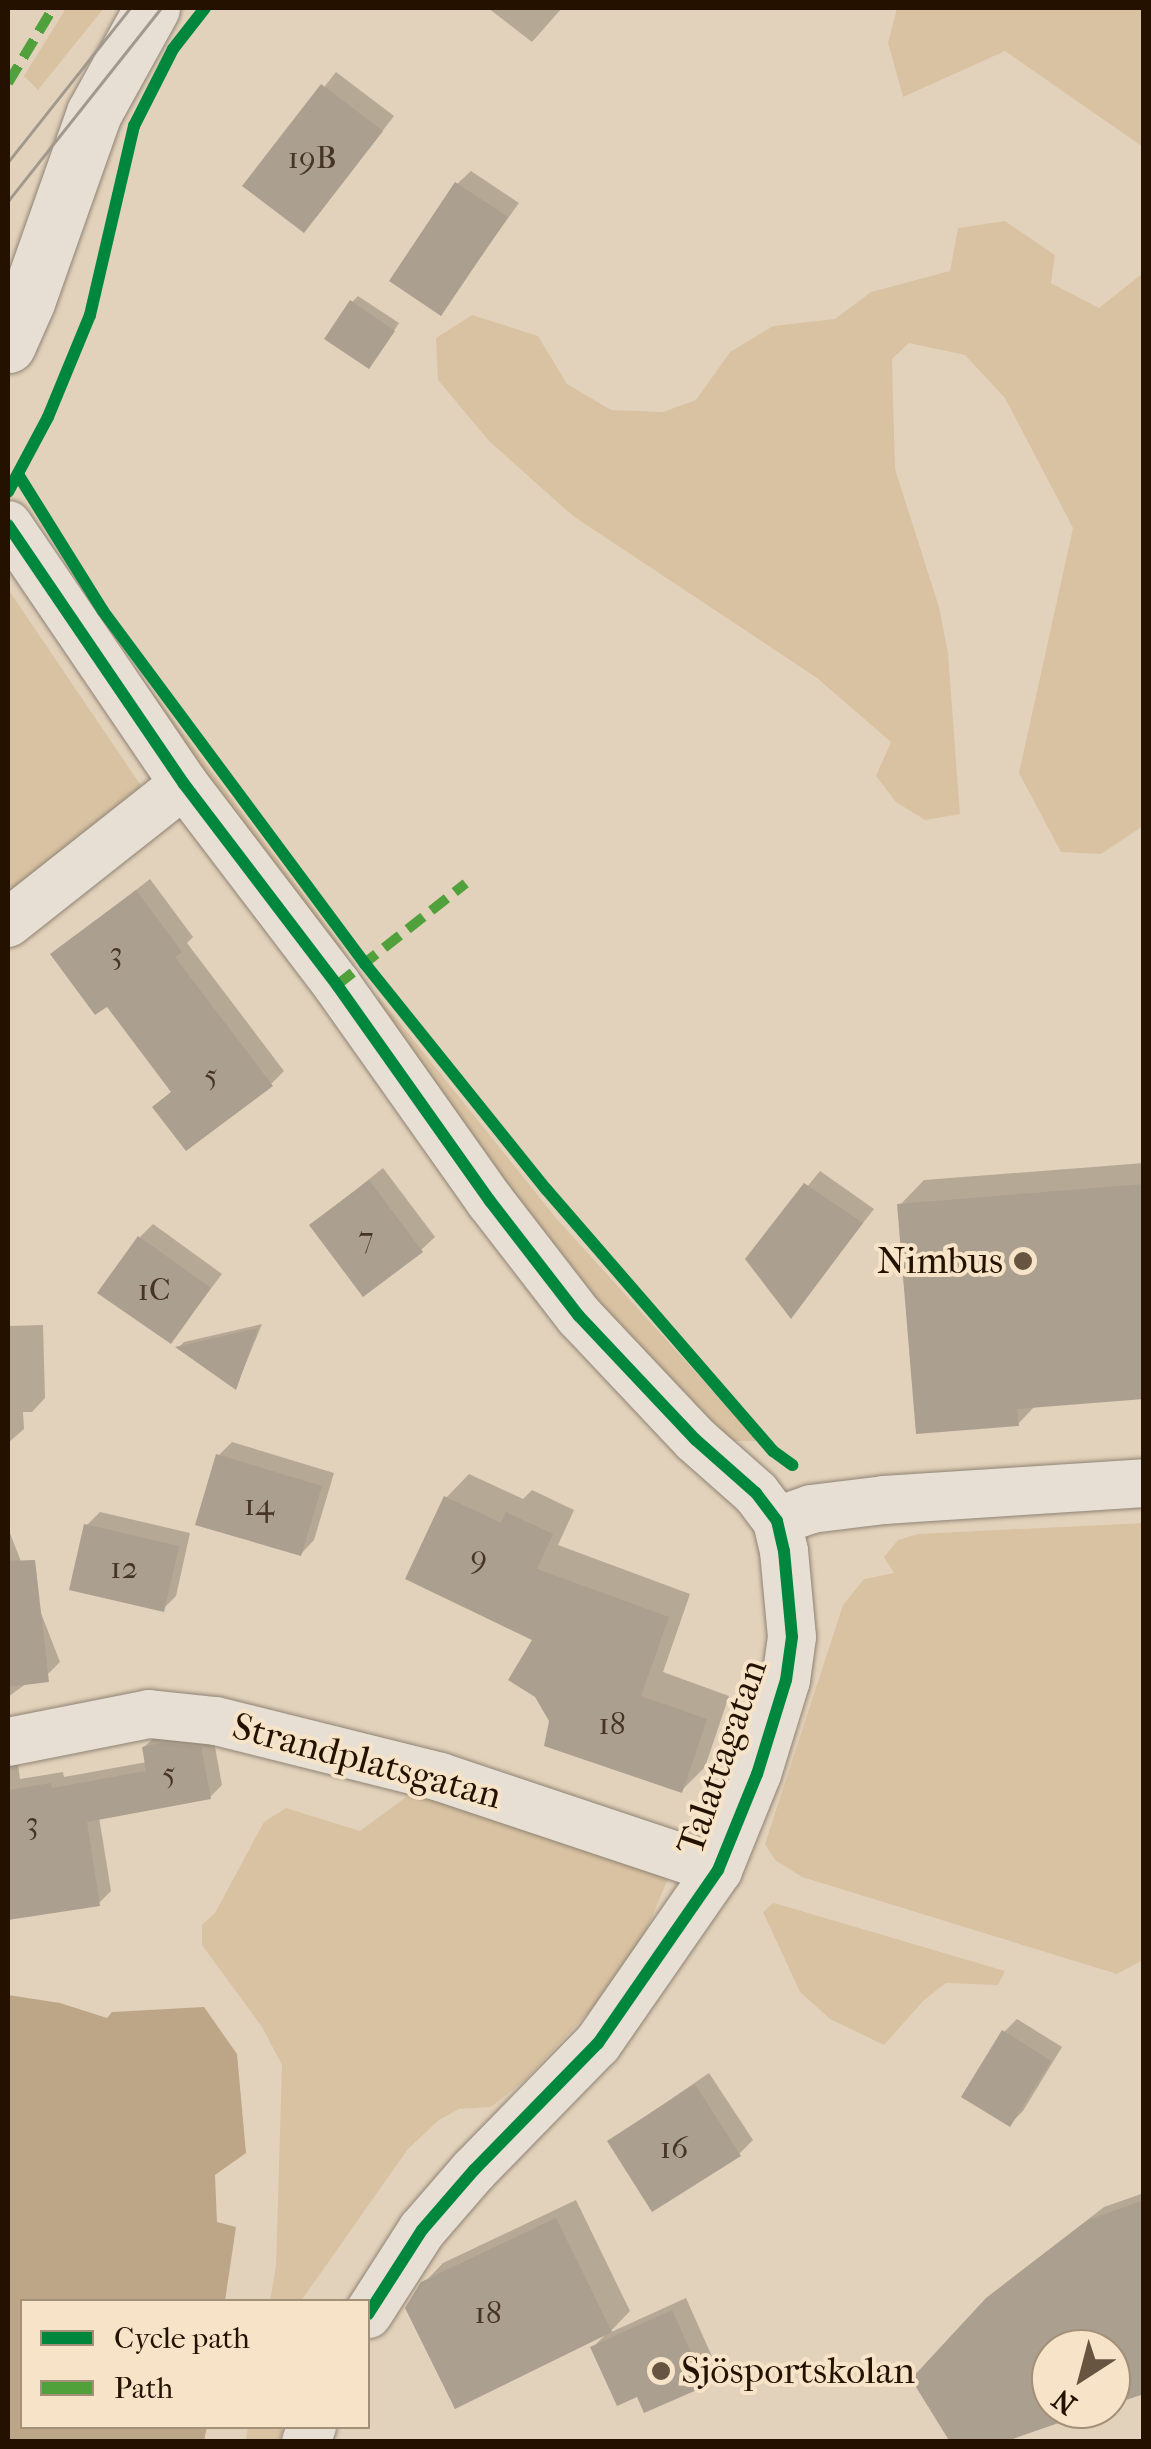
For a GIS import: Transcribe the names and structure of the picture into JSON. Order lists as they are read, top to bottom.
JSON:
{
  "streets": {
    "street": ["Talattagatan", "Strandplatsgatan"]
  },
  "crossings": [
    ["Talattagatan", "Strandplatsgatan"]
  ],
  "places": ["Nimbus", "Sjösportskolan"],
  "house_numbers": [
    "19B",
    "3",
    "5",
    "7",
    "1C",
    "14",
    "9",
    "12",
    "18",
    "5",
    "3",
    "16",
    "18"
  ],
  "legend": ["Cycle path", "Path"],
  "north": "bottom left"
}
